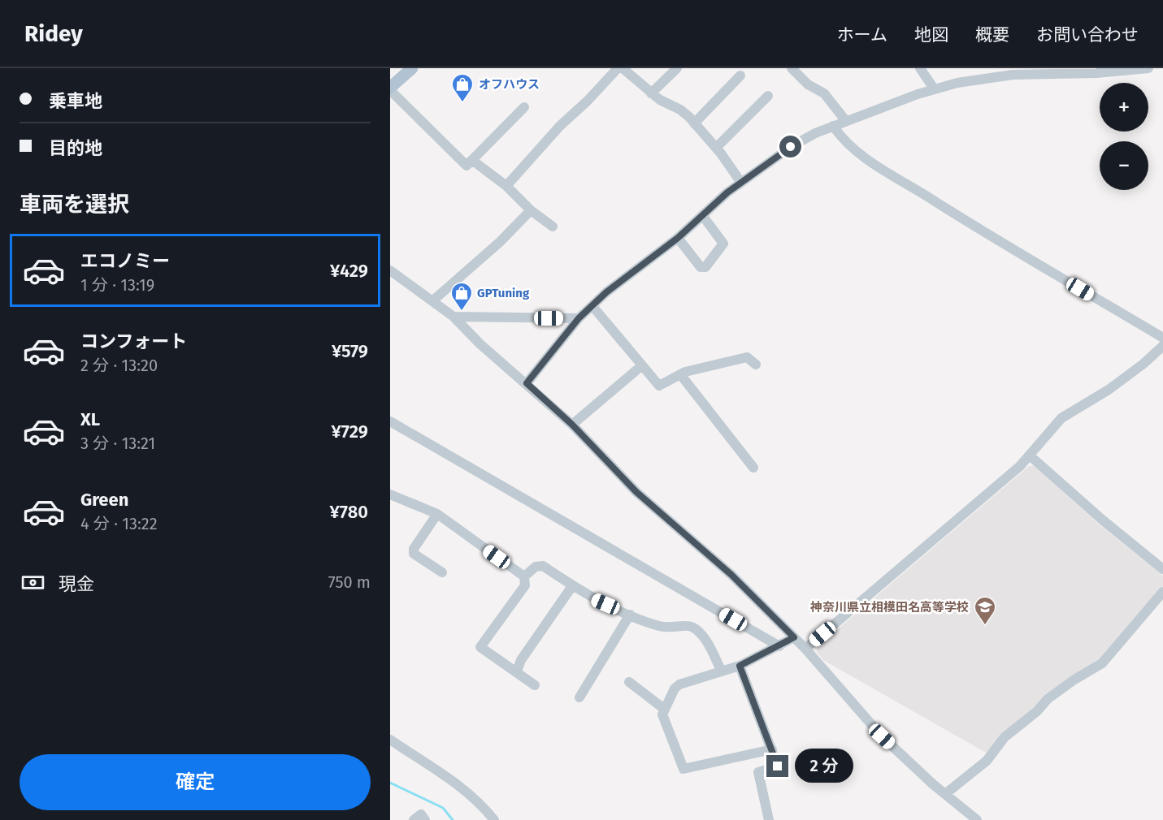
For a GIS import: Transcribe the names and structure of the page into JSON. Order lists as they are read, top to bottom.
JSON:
{
  "places": {
    "shop": ["オフハウス", "GPTuning"],
    "school or university": ["神奈川県立相模田名高等学校"]
  },
  "page": {
    "header": "Ridey",
    "nav": [
      "ホーム",
      "地図",
      "概要",
      "お問い合わせ"
    ],
    "banner": ["乗車地", "目的地"],
    "map_buttons": ["+", "−"],
    "heading": "車両を選択",
    "list": [
      {
        "name": "エコノミー",
        "note": "1 分 · 13:19",
        "value": "¥429"
      },
      {
        "name": "コンフォート",
        "note": "2 分 · 13:20",
        "value": "¥579"
      },
      {
        "name": "XL",
        "note": "3 分 · 13:21",
        "value": "¥729"
      },
      {
        "name": "Green",
        "note": "4 分 · 13:22",
        "value": "¥780"
      }
    ],
    "pay": ["現金", "750 m"],
    "buttons": "確定",
    "bubble": "2 分"
  }
}
